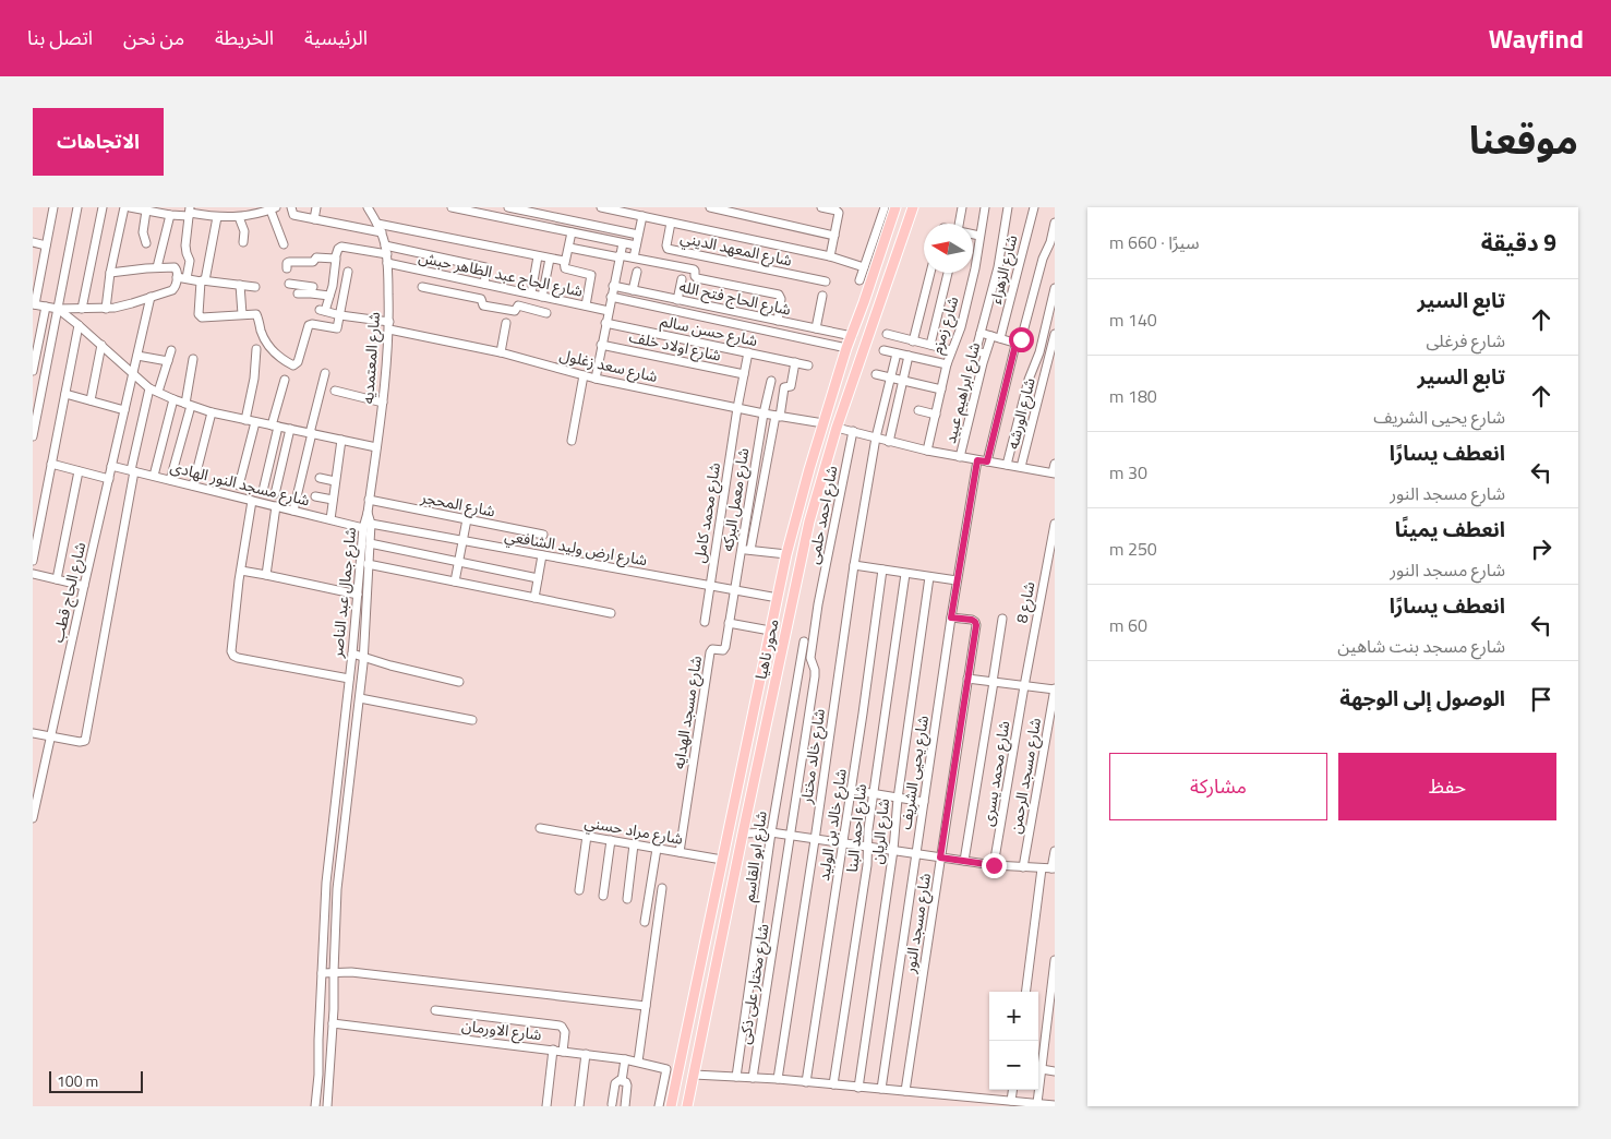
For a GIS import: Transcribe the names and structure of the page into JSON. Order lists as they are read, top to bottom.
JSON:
{
  "streets": {
    "main road": ["محور ناهيا"],
    "street": [
      "شارع المعهد الديني",
      "شارع الزهراء",
      "شارع الحاج عبد الظاهر حبش",
      "شارع الحاج فتح الله",
      "شارع زمزم",
      "شارع حسن سالم",
      "شارع اولاد خلف",
      "شارع المعتمديه",
      "شارع سعد زغلول",
      "شارع ابراهيم عبيد",
      "شارع الورشه",
      "شارع مسجد النور الهادى",
      "شارع معمل البركه",
      "شارع المحجر",
      "شارع محمد كامل",
      "شارع احمد حلمى",
      "شارع ارض وليد الشافعي",
      "شارع الحاج قطب",
      "شارع جمال عبد الناصر",
      "شارع 8",
      "شارع مسجد الهدايه",
      "شارع خالد مختار",
      "شارع يحيى الشريف",
      "شارع محمد يسرى",
      "شارع مسجد الرحمن",
      "شارع خالد بن الوليد",
      "شارع احمد البنا",
      "شارع مراد حسني",
      "شارع الريان",
      "شارع ابو القاسم",
      "شارع مسجد النور",
      "شارع مختار على ذكى",
      "شارع الاورمان"
    ]
  },
  "crossings": [
    ["شارع الحاج عبد الظاهر حبش", "شارع المعتمديه"],
    ["شارع الحاج فتح الله", "محور ناهيا"],
    ["شارع حسن سالم", "شارع محمد كامل"],
    ["شارع اولاد خلف", "شارع محمد كامل"],
    ["شارع المعتمديه", "شارع سعد زغلول"],
    ["شارع المعتمديه", "شارع المحجر"],
    ["شارع المعتمديه", "شارع جمال عبد الناصر"],
    ["شارع سعد زغلول", "شارع معمل البركه"],
    ["شارع سعد زغلول", "شارع محمد كامل"],
    ["شارع سعد زغلول", "محور ناهيا"],
    ["شارع مسجد النور الهادى", "شارع ارض وليد الشافعي"],
    ["شارع مسجد النور الهادى", "شارع الحاج قطب"],
    ["شارع مسجد النور الهادى", "شارع جمال عبد الناصر"],
    ["شارع معمل البركه", "شارع ارض وليد الشافعي"],
    ["شارع معمل البركه", "شارع مسجد الهدايه"],
    ["شارع محمد كامل", "شارع ارض وليد الشافعي"],
    ["شارع احمد حلمى", "شارع مختار على ذكى"],
    ["شارع ارض وليد الشافعي", "شارع جمال عبد الناصر"],
    ["شارع ارض وليد الشافعي", "محور ناهيا"],
    ["شارع ارض وليد الشافعي", "شارع مسجد الهدايه"],
    ["شارع جمال عبد الناصر", "شارع الاورمان"],
    ["شارع 8", "شارع محمد يسرى"],
    ["محور ناهيا", "شارع مراد حسني"],
    ["شارع مسجد الهدايه", "شارع مراد حسني"],
    ["شارع يحيى الشريف", "شارع مسجد النور"]
  ],
  "scale_bar": "100 m",
  "north": "left",
  "page": {
    "header": "Wayfind",
    "nav": [
      "الرئيسية",
      "الخريطة",
      "من نحن",
      "اتصل بنا"
    ],
    "title": "موقعنا",
    "buttons": [
      "الاتجاهات",
      ["حفظ", "مشاركة"]
    ],
    "heading": ["9 دقيقة", "سيرًا · 660 m"],
    "list": [
      ["تابع السير", "شارع فرغلى", "140 m"],
      ["تابع السير", "شارع يحيى الشريف", "180 m"],
      ["انعطف يسارًا", "شارع مسجد النور", "30 m"],
      ["انعطف يمينًا", "شارع مسجد النور", "250 m"],
      ["انعطف يسارًا", "شارع مسجد بنت شاهين", "60 m"],
      "الوصول إلى الوجهة"
    ],
    "map_buttons": ["+", "−"],
    "scale": "100 m"
  }
}
